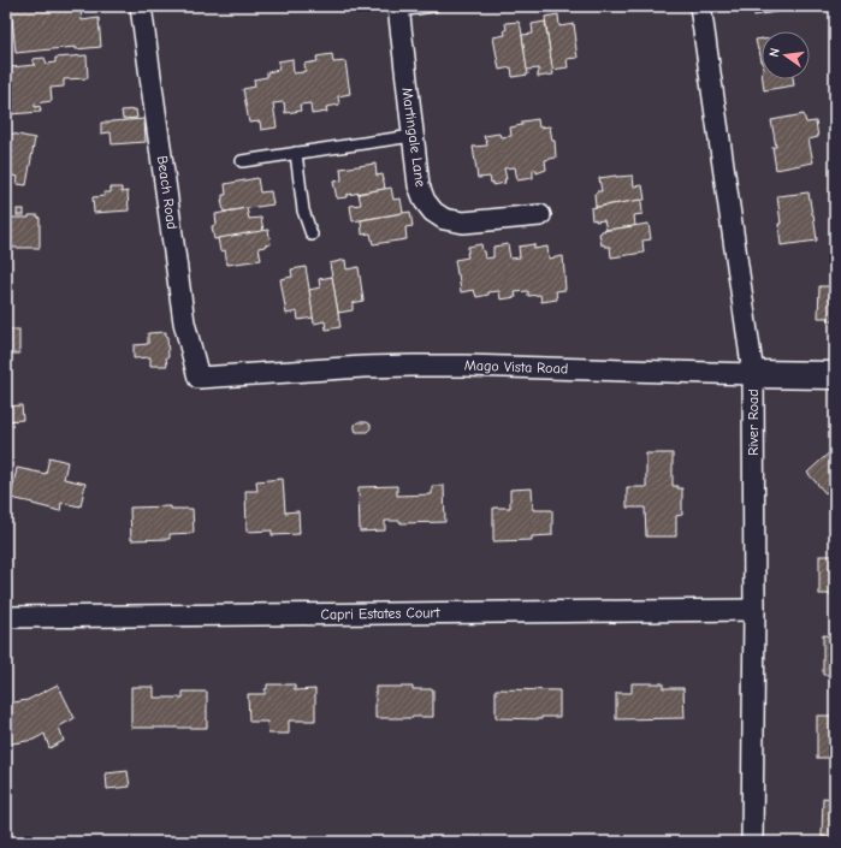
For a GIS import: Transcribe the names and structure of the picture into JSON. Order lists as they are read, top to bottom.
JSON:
{
  "streets": {
    "street": [
      "Martingale Lane",
      "Beach Road",
      "Mago Vista Road",
      "River Road",
      "Capri Estates Court"
    ]
  },
  "crossings": [
    ["Beach Road", "Mago Vista Road"],
    ["Mago Vista Road", "River Road"],
    ["River Road", "Capri Estates Court"]
  ],
  "north": "left"
}
